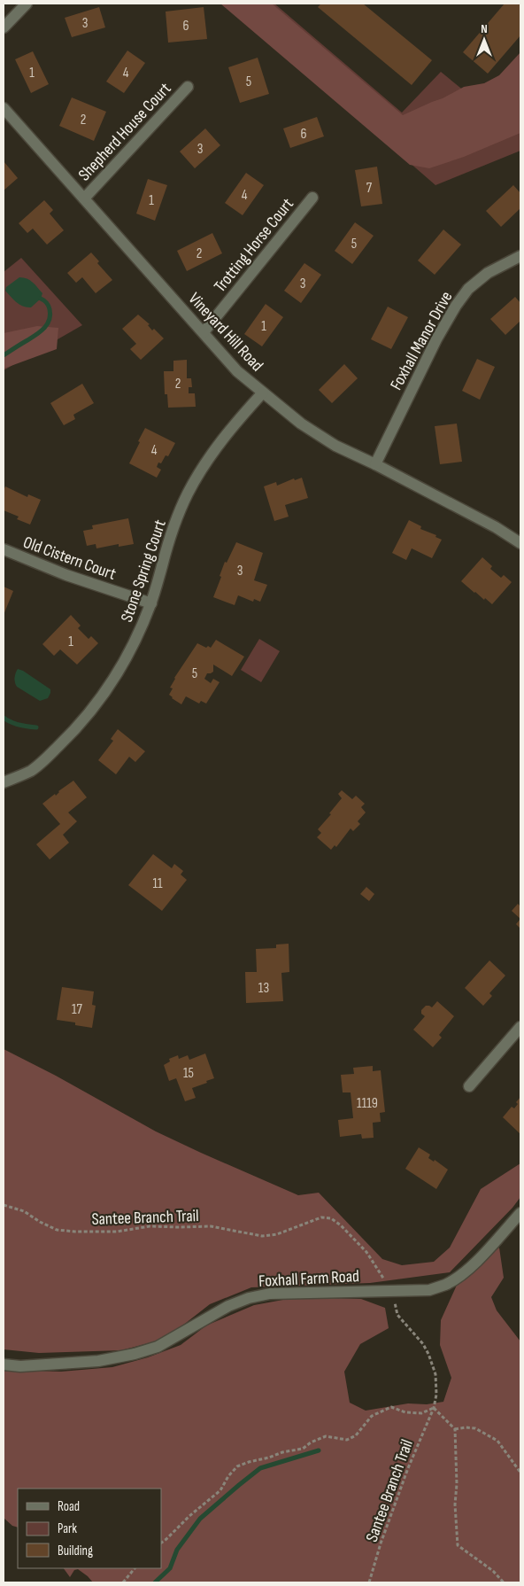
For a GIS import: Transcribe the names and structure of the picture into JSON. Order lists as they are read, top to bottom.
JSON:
{
  "streets": {
    "street": [
      "Shepherd House Court",
      "Trotting Horse Court",
      "Vineyard Hill Road",
      "Foxhall Manor Drive",
      "Old Cistern Court",
      "Stone Spring Court",
      "Foxhall Farm Road"
    ],
    "path": ["Santee Branch Trail"]
  },
  "crossings": [
    ["Shepherd House Court", "Vineyard Hill Road"],
    ["Trotting Horse Court", "Vineyard Hill Road"],
    ["Vineyard Hill Road", "Foxhall Manor Drive"],
    ["Vineyard Hill Road", "Stone Spring Court"],
    ["Old Cistern Court", "Stone Spring Court"],
    ["Santee Branch Trail", "Foxhall Farm Road"]
  ],
  "house_numbers": [
    "3",
    "6",
    "1",
    "4",
    "5",
    "2",
    "6",
    "3",
    "7",
    "4",
    "1",
    "5",
    "2",
    "3",
    "1",
    "2",
    "4",
    "3",
    "1",
    "5",
    "11",
    "13",
    "17",
    "15",
    "1119"
  ],
  "legend": ["Road", "Park", "Building"],
  "north": "top"
}
